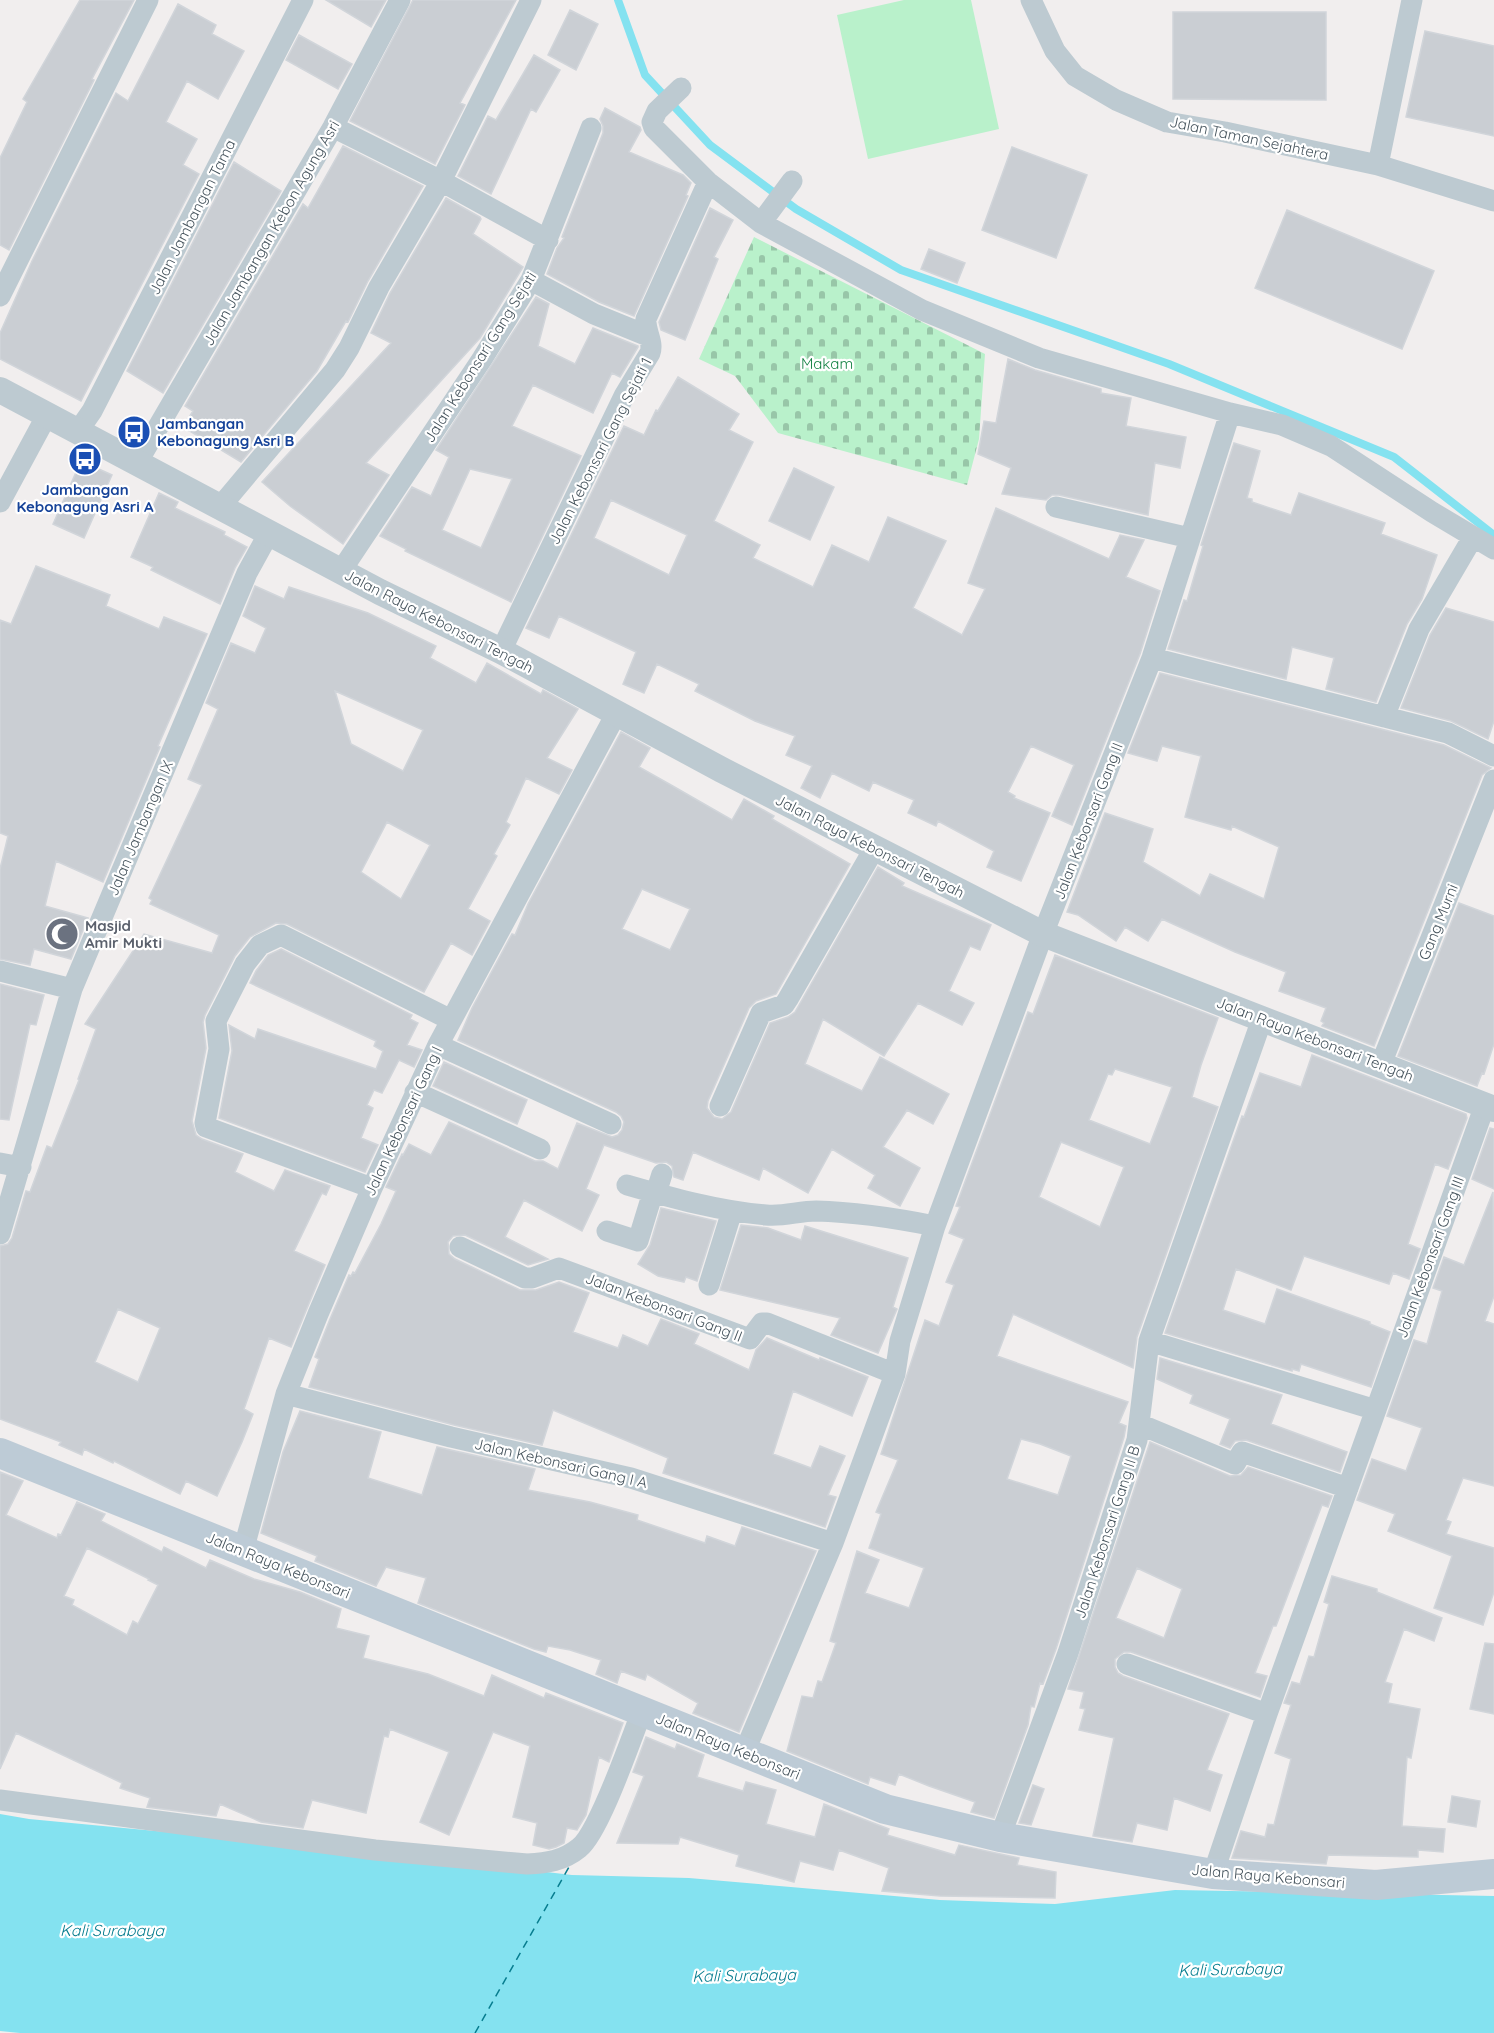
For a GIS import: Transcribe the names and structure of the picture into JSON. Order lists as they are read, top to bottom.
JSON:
{
  "streets": {
    "main road": ["Jalan Raya Kebonsari"],
    "street": [
      "Jalan Taman Sejahtera",
      "Jalan Jambangan Tama",
      "Jalan Jambangan Kebon Agung Asri",
      "Jalan Kebonsari Gang Sejati",
      "Jalan Kebonsari Gang Sejati 1",
      "Jalan Raya Kebonsari Tengah",
      "Jalan Kebonsari Gang II",
      "Jalan Jambangan IX",
      "Gang Murni",
      "Jalan Kebonsari Gang I",
      "Jalan Kebonsari Gang III",
      "Jalan Kebonsari Gang I A",
      "Jalan Kebonsari Gang II B"
    ]
  },
  "crossings": [
    ["Jalan Jambangan Tama", "Jalan Raya Kebonsari Tengah"],
    ["Jalan Jambangan Kebon Agung Asri", "Jalan Raya Kebonsari Tengah"],
    ["Jalan Kebonsari Gang Sejati", "Jalan Raya Kebonsari Tengah"],
    ["Jalan Kebonsari Gang Sejati 1", "Jalan Raya Kebonsari Tengah"],
    ["Jalan Raya Kebonsari Tengah", "Jalan Kebonsari Gang II"],
    ["Jalan Raya Kebonsari Tengah", "Jalan Jambangan IX"],
    ["Jalan Raya Kebonsari Tengah", "Gang Murni"],
    ["Jalan Raya Kebonsari Tengah", "Jalan Kebonsari Gang I"],
    ["Jalan Raya Kebonsari Tengah", "Jalan Kebonsari Gang III"],
    ["Jalan Raya Kebonsari Tengah", "Jalan Kebonsari Gang II B"],
    ["Jalan Kebonsari Gang II", "Jalan Kebonsari Gang I A"],
    ["Jalan Kebonsari Gang II", "Jalan Raya Kebonsari"],
    ["Jalan Kebonsari Gang I", "Jalan Kebonsari Gang I A"],
    ["Jalan Kebonsari Gang I", "Jalan Raya Kebonsari"],
    ["Jalan Kebonsari Gang III", "Jalan Raya Kebonsari"],
    ["Jalan Kebonsari Gang II B", "Jalan Raya Kebonsari"]
  ],
  "water": ["Kali Surabaya"],
  "parks": ["Makam"],
  "places": {
    "bus stop": ["Jambangan Kebonagung Asri B", "Jambangan Kebonagung Asri A"],
    "mosque": ["Masjid Amir Mukti"]
  }
}
